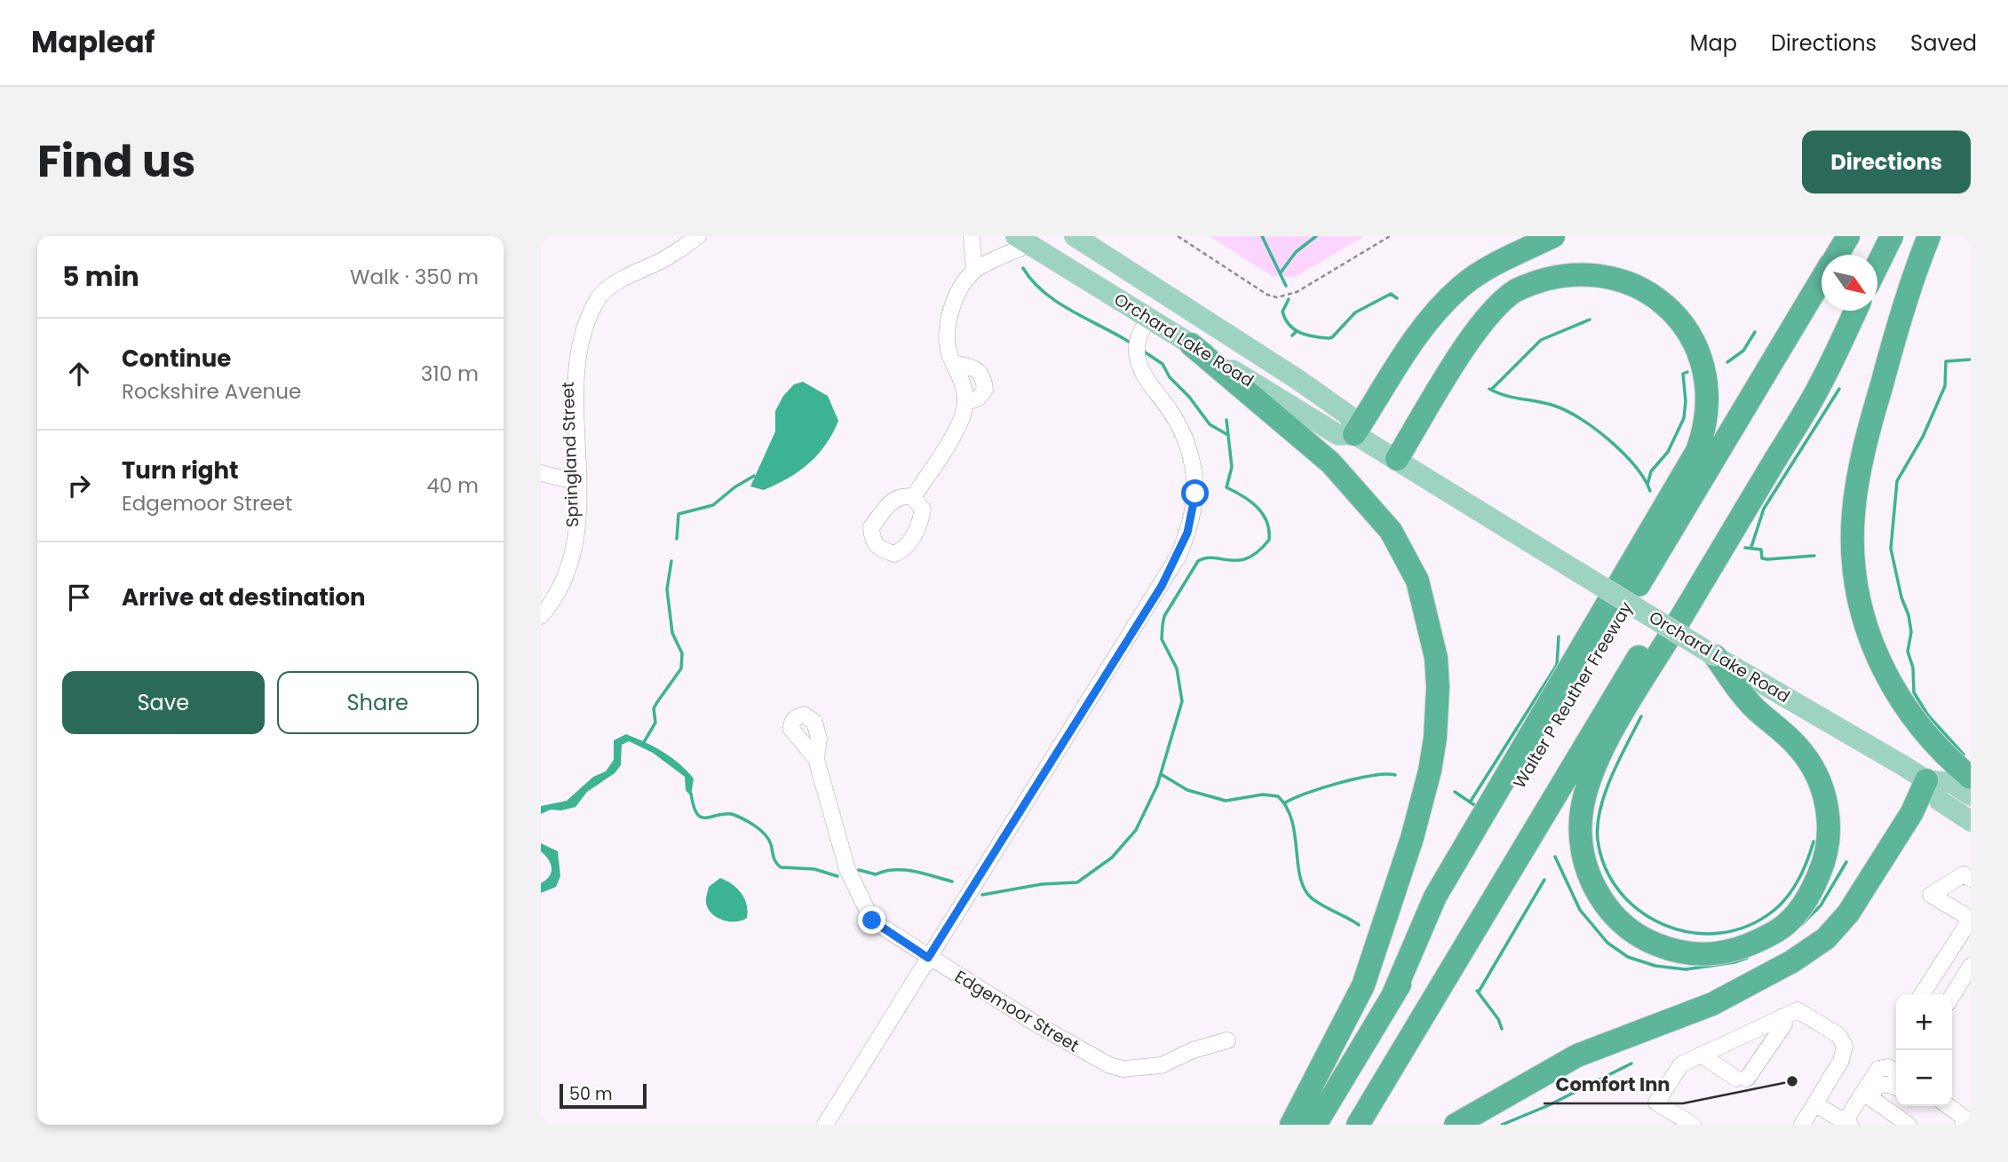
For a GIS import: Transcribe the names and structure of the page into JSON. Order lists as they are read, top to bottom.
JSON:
{
  "streets": {
    "highway": ["Walter P Reuther Freeway"],
    "main road": ["Orchard Lake Road"],
    "street": ["Springland Street", "Edgemoor Street"]
  },
  "places": ["Comfort Inn"],
  "scale_bar": "50 m",
  "north": "bottom right",
  "page": {
    "header": "Mapleaf",
    "nav": ["Map", "Directions", "Saved"],
    "title": "Find us",
    "buttons": [
      "Directions",
      ["Save", "Share"]
    ],
    "heading": ["5 min", "Walk · 350 m"],
    "list": [
      ["Continue", "Rockshire Avenue", "310 m"],
      ["Turn right", "Edgemoor Street", "40 m"],
      "Arrive at destination"
    ],
    "map_buttons": ["+", "−"],
    "scale": "50 m"
  }
}
